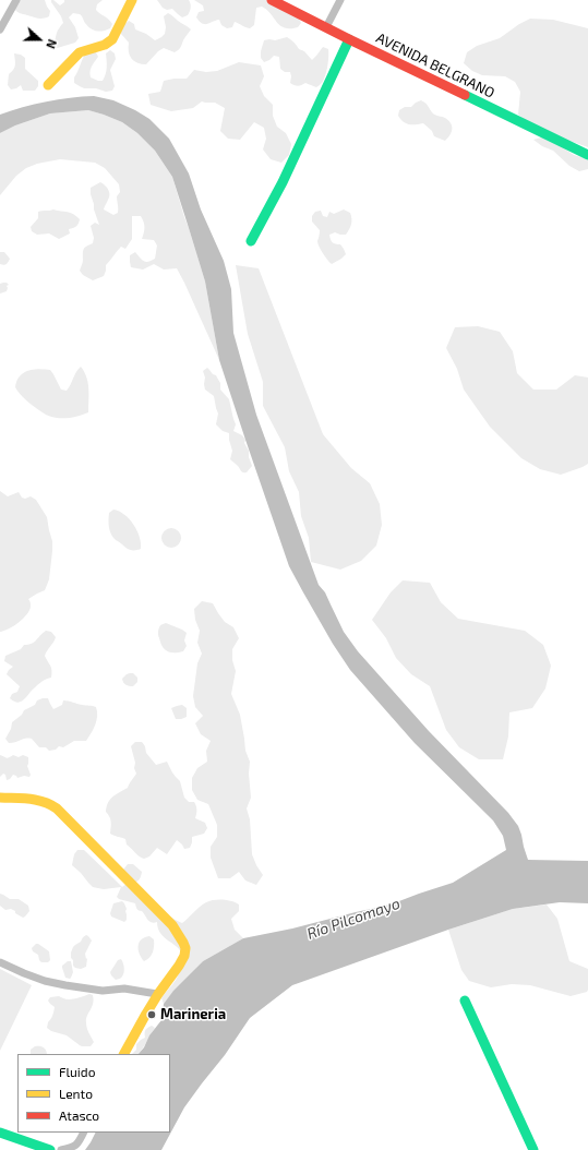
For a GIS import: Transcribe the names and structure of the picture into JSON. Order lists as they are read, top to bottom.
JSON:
{
  "streets": {
    "street": ["AVENIDA BELGRANO"]
  },
  "water": ["Río Pilcomayo"],
  "places": ["Marineria"],
  "legend": ["Fluido", "Lento", "Atasco"],
  "north": "right"
}
